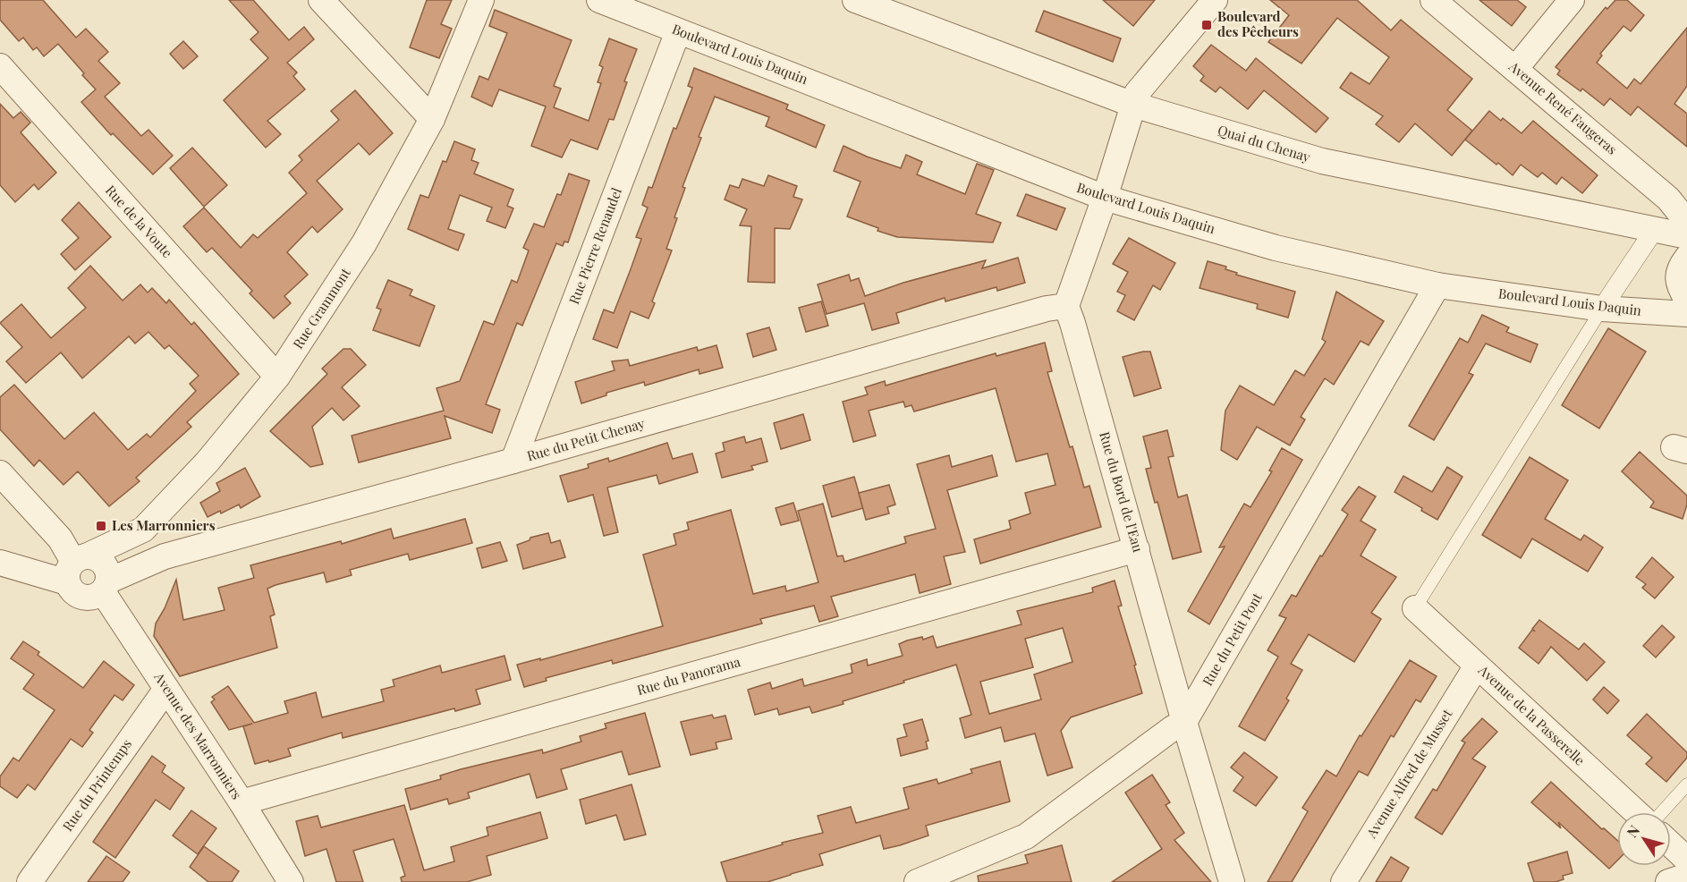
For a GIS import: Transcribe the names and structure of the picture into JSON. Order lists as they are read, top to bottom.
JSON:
{
  "streets": {
    "street": [
      "Boulevard Louis Daquin",
      "Avenue René Faugeras",
      "Quai du Chenay",
      "Rue de la Voute",
      "Rue Pierre Renaudel",
      "Rue Grammont",
      "Rue du Petit Chenay",
      "Rue du Bord de l'Eau",
      "Rue du Petit Pont",
      "Rue du Panorama",
      "Avenue de la Passerelle",
      "Avenue des Marronniers",
      "Avenue Alfred de Musset",
      "Rue du Printemps"
    ]
  },
  "crossings": [
    ["Boulevard Louis Daquin", "Rue Pierre Renaudel"],
    ["Boulevard Louis Daquin", "Rue du Petit Pont"],
    ["Rue de la Voute", "Rue Grammont"],
    ["Rue Pierre Renaudel", "Rue du Petit Chenay"],
    ["Rue Grammont", "Rue du Petit Chenay"],
    ["Rue Grammont", "Avenue des Marronniers"],
    ["Rue du Petit Chenay", "Rue du Bord de l'Eau"],
    ["Rue du Petit Chenay", "Avenue des Marronniers"],
    ["Rue du Bord de l'Eau", "Rue du Petit Pont"],
    ["Rue du Bord de l'Eau", "Rue du Panorama"],
    ["Rue du Panorama", "Avenue des Marronniers"],
    ["Avenue de la Passerelle", "Avenue Alfred de Musset"],
    ["Avenue des Marronniers", "Rue du Printemps"]
  ],
  "places": {
    "transit": ["Boulevard des Pêcheurs", "Les Marronniers"]
  },
  "north": "top left"
}
